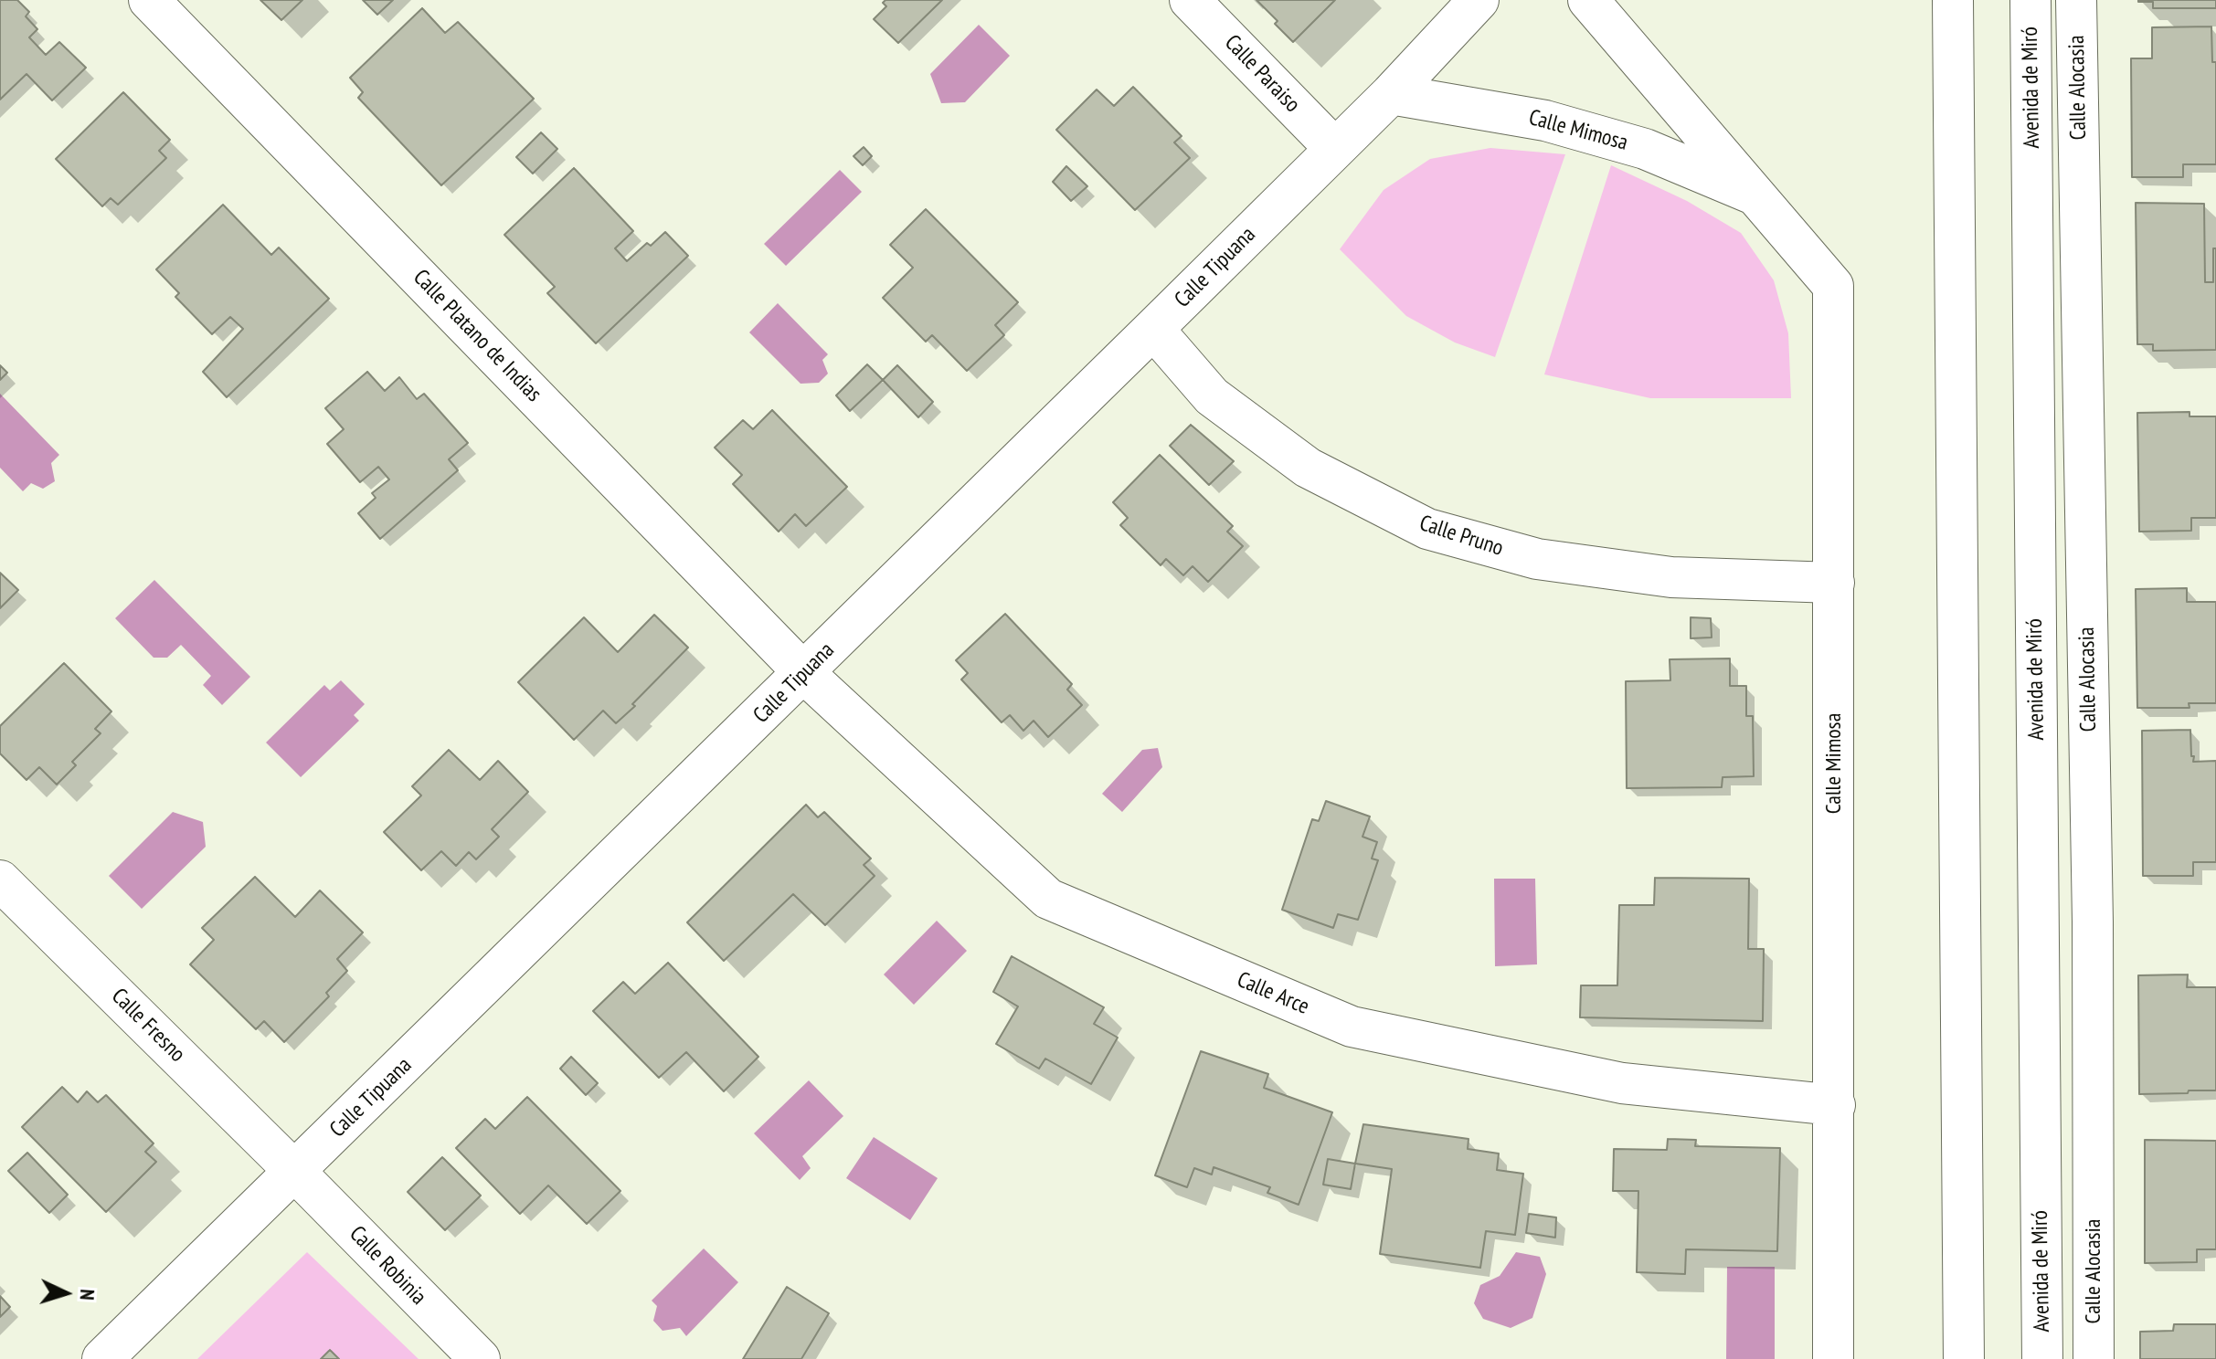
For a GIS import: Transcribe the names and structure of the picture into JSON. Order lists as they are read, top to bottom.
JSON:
{
  "streets": {
    "street": [
      "Calle Paraiso",
      "Avenida de Miró",
      "Calle Alocasia",
      "Calle Mimosa",
      "Calle Tipuana",
      "Calle Platano de Indias",
      "Calle Pruno",
      "Calle Arce",
      "Calle Fresno",
      "Calle Robinia"
    ]
  },
  "crossings": [
    ["Calle Paraiso", "Calle Tipuana"],
    ["Calle Mimosa", "Calle Tipuana"],
    ["Calle Mimosa", "Calle Pruno"],
    ["Calle Mimosa", "Calle Arce"],
    ["Calle Tipuana", "Calle Platano de Indias"],
    ["Calle Tipuana", "Calle Pruno"],
    ["Calle Tipuana", "Calle Arce"],
    ["Calle Tipuana", "Calle Fresno"],
    ["Calle Tipuana", "Calle Robinia"],
    ["Calle Platano de Indias", "Calle Arce"],
    ["Calle Fresno", "Calle Robinia"]
  ],
  "north": "right"
}
